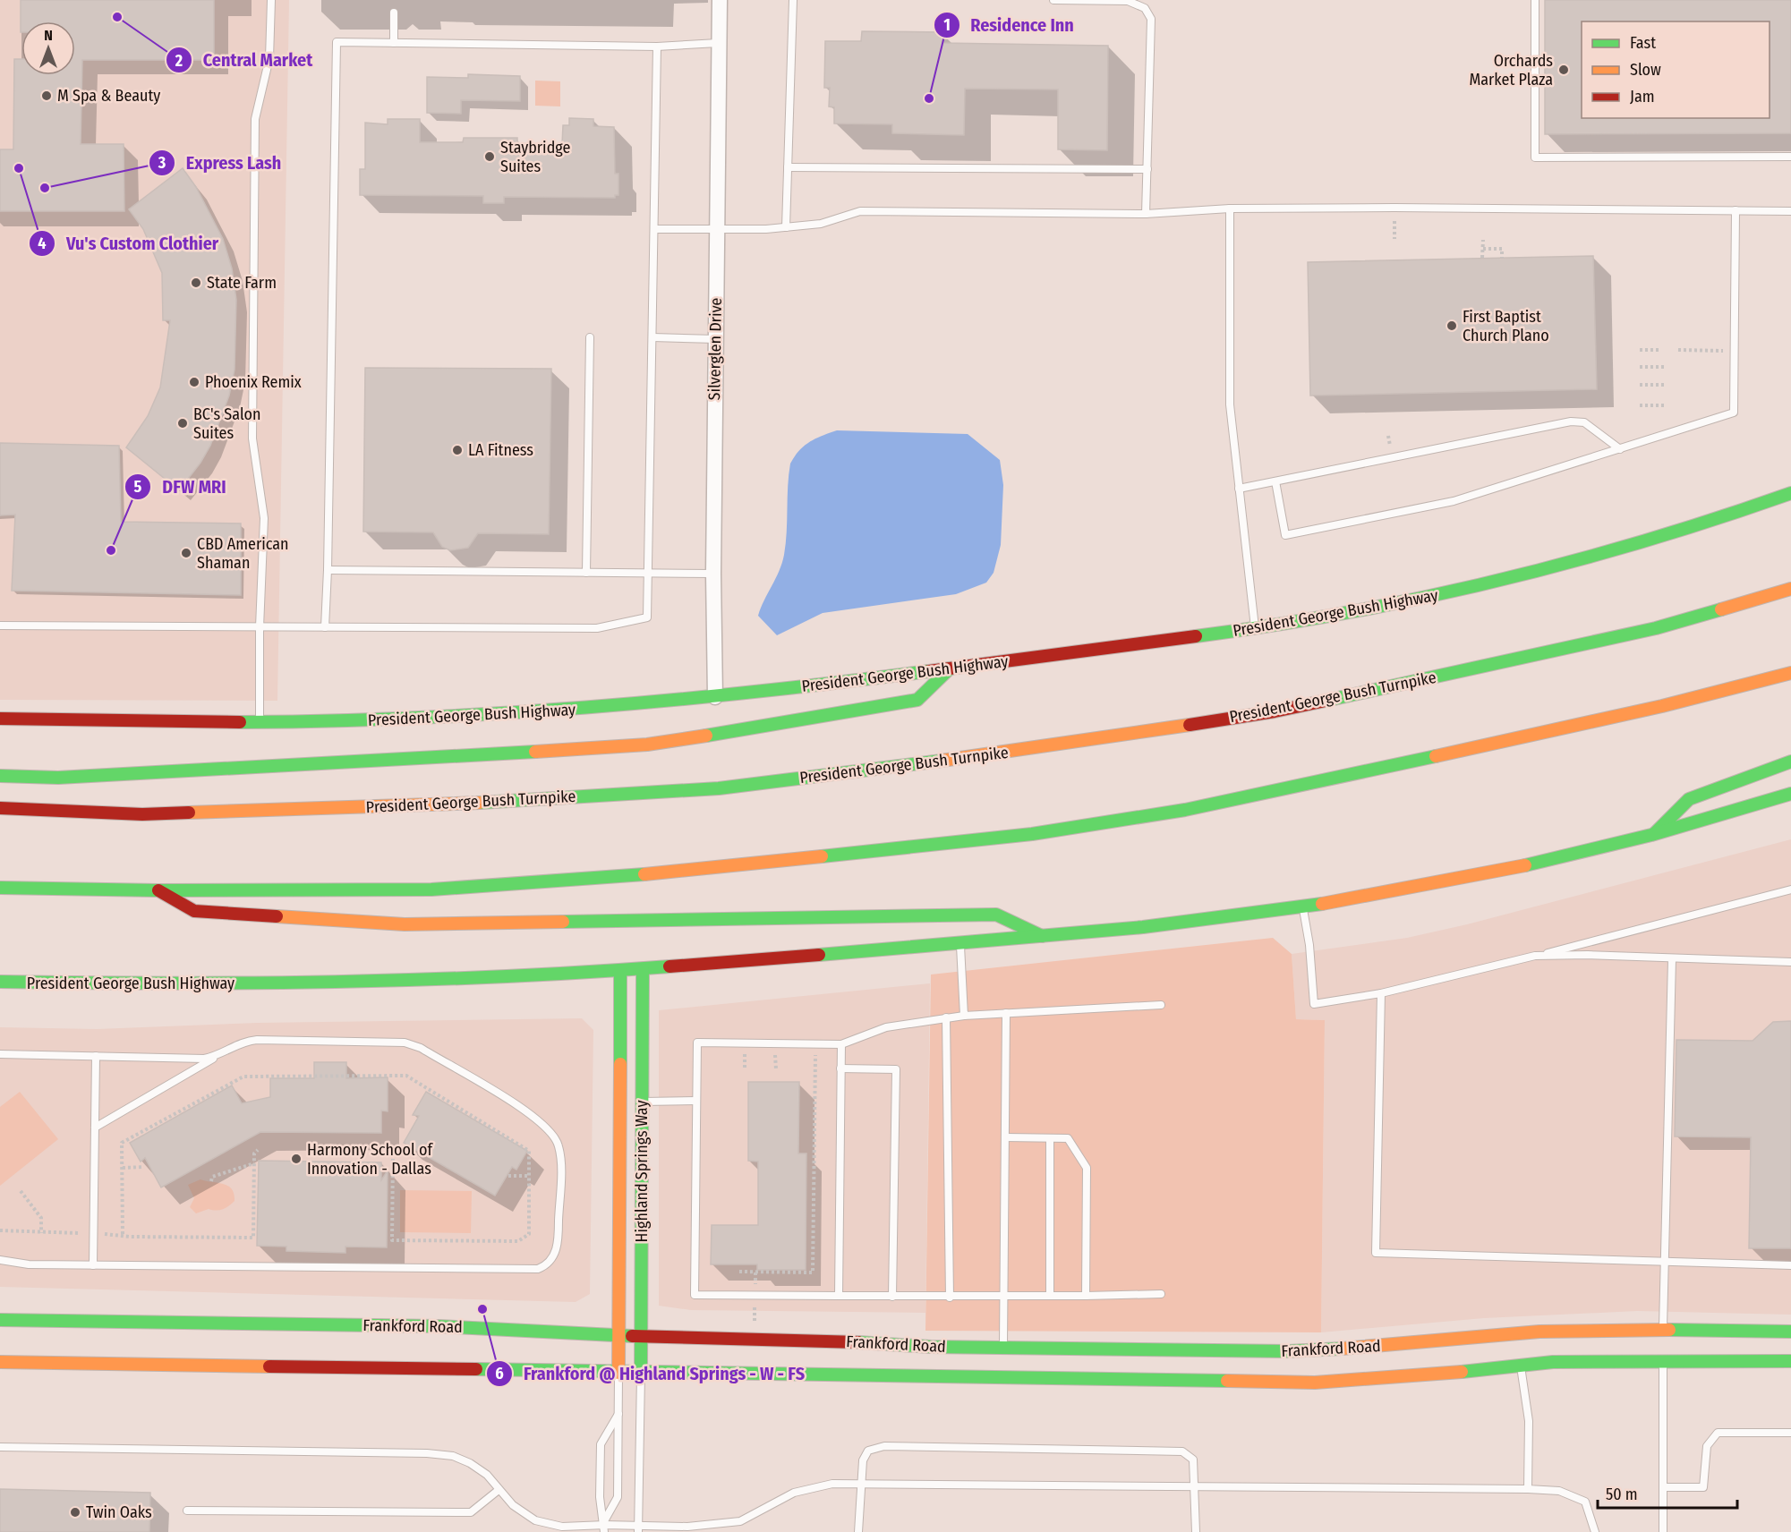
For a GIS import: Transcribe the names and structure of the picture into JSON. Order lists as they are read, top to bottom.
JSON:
{
  "streets": {
    "main road": [
      "President George Bush Highway",
      "President George Bush Turnpike",
      "Highland Springs Way",
      "Frankford Road"
    ],
    "street": ["Silverglen Drive"]
  },
  "crossings": [
    ["Silverglen Drive", "President George Bush Highway"],
    ["President George Bush Highway", "Highland Springs Way"],
    ["Highland Springs Way", "Frankford Road"]
  ],
  "places": [
    "Central Market",
    "Orchards Market Plaza",
    "M Spa & Beauty",
    "Residence Inn",
    "Staybridge Suites",
    "Vu's Custom Clothier",
    "Express Lash",
    "State Farm",
    "First Baptist Church Plano",
    "Phoenix Remix",
    "BC's Salon Suites",
    "LA Fitness",
    "DFW MRI",
    "CBD American Shaman",
    "Harmony School of Innovation - Dallas",
    "Frankford @ Highland Springs - W - FS",
    "Twin Oaks"
  ],
  "legend": ["Fast", "Slow", "Jam"],
  "scale_bar": "50 m",
  "north": "top"
}
